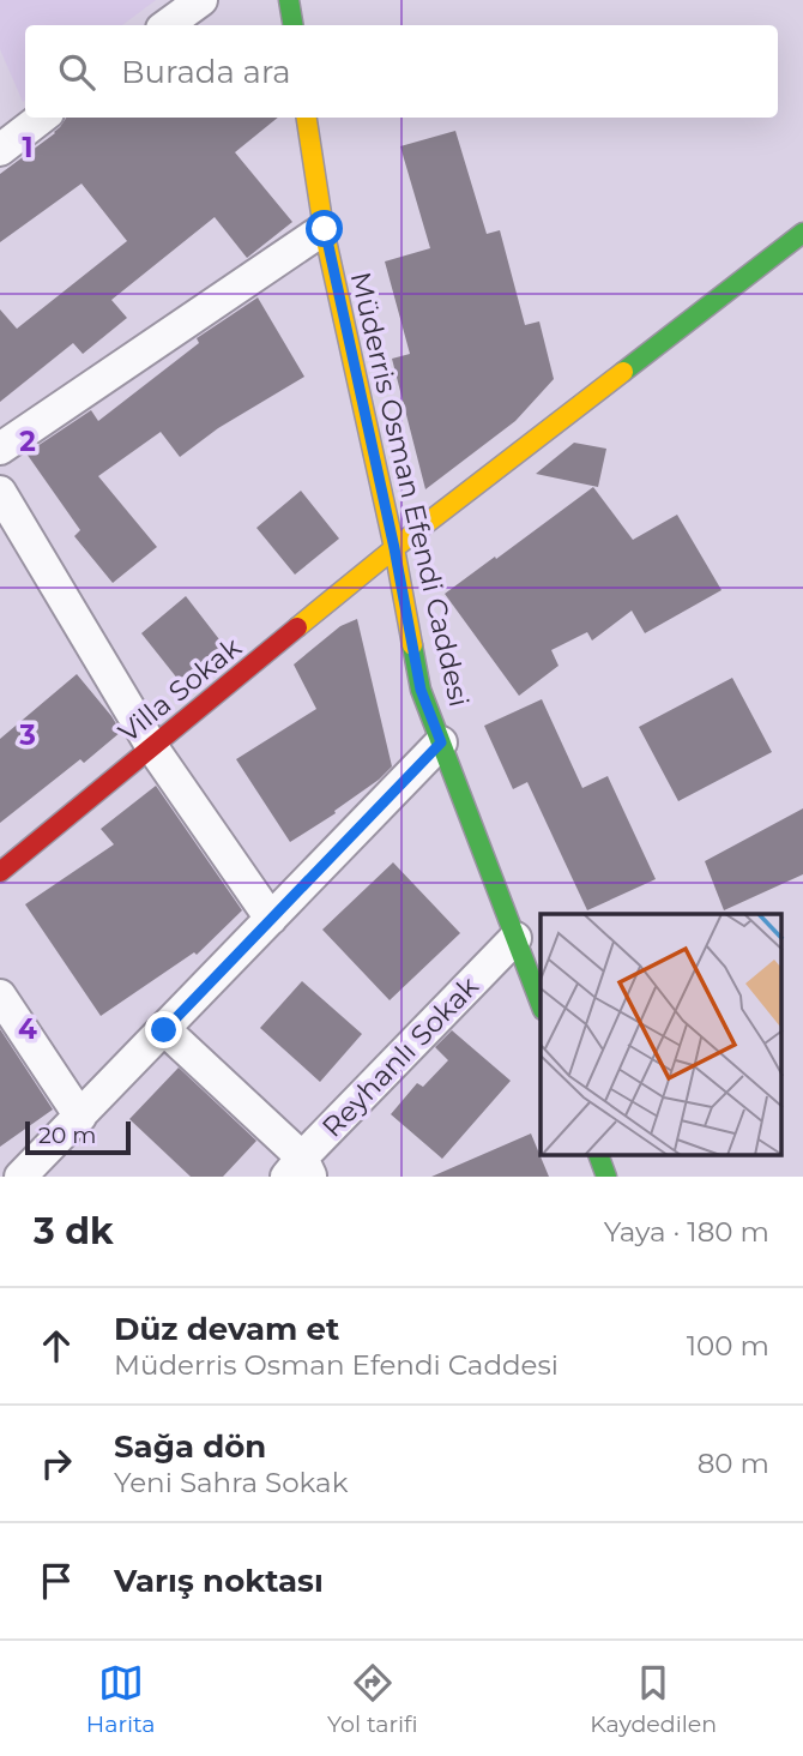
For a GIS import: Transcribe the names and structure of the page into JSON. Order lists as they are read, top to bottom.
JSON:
{
  "streets": {
    "street": ["Müderris Osman Efendi Caddesi", "Villa Sokak", "Reyhanlı Sokak"]
  },
  "crossings": [
    ["Müderris Osman Efendi Caddesi", "Villa Sokak"],
    ["Müderris Osman Efendi Caddesi", "Reyhanlı Sokak"]
  ],
  "scale_bar": "20 m",
  "page": {
    "search": "Burada ara",
    "scale": "20 m",
    "heading": ["3 dk", "Yaya · 180 m"],
    "list": [
      ["Düz devam et", "Müderris Osman Efendi Caddesi", "100 m"],
      ["Sağa dön", "Yeni Sahra Sokak", "80 m"],
      "Varış noktası"
    ],
    "nav": ["Harita", "Yol tarifi", "Kaydedilen"]
  },
  "grid": {
    "rows": [
      "1",
      "2",
      "3",
      "4"
    ]
  }
}
